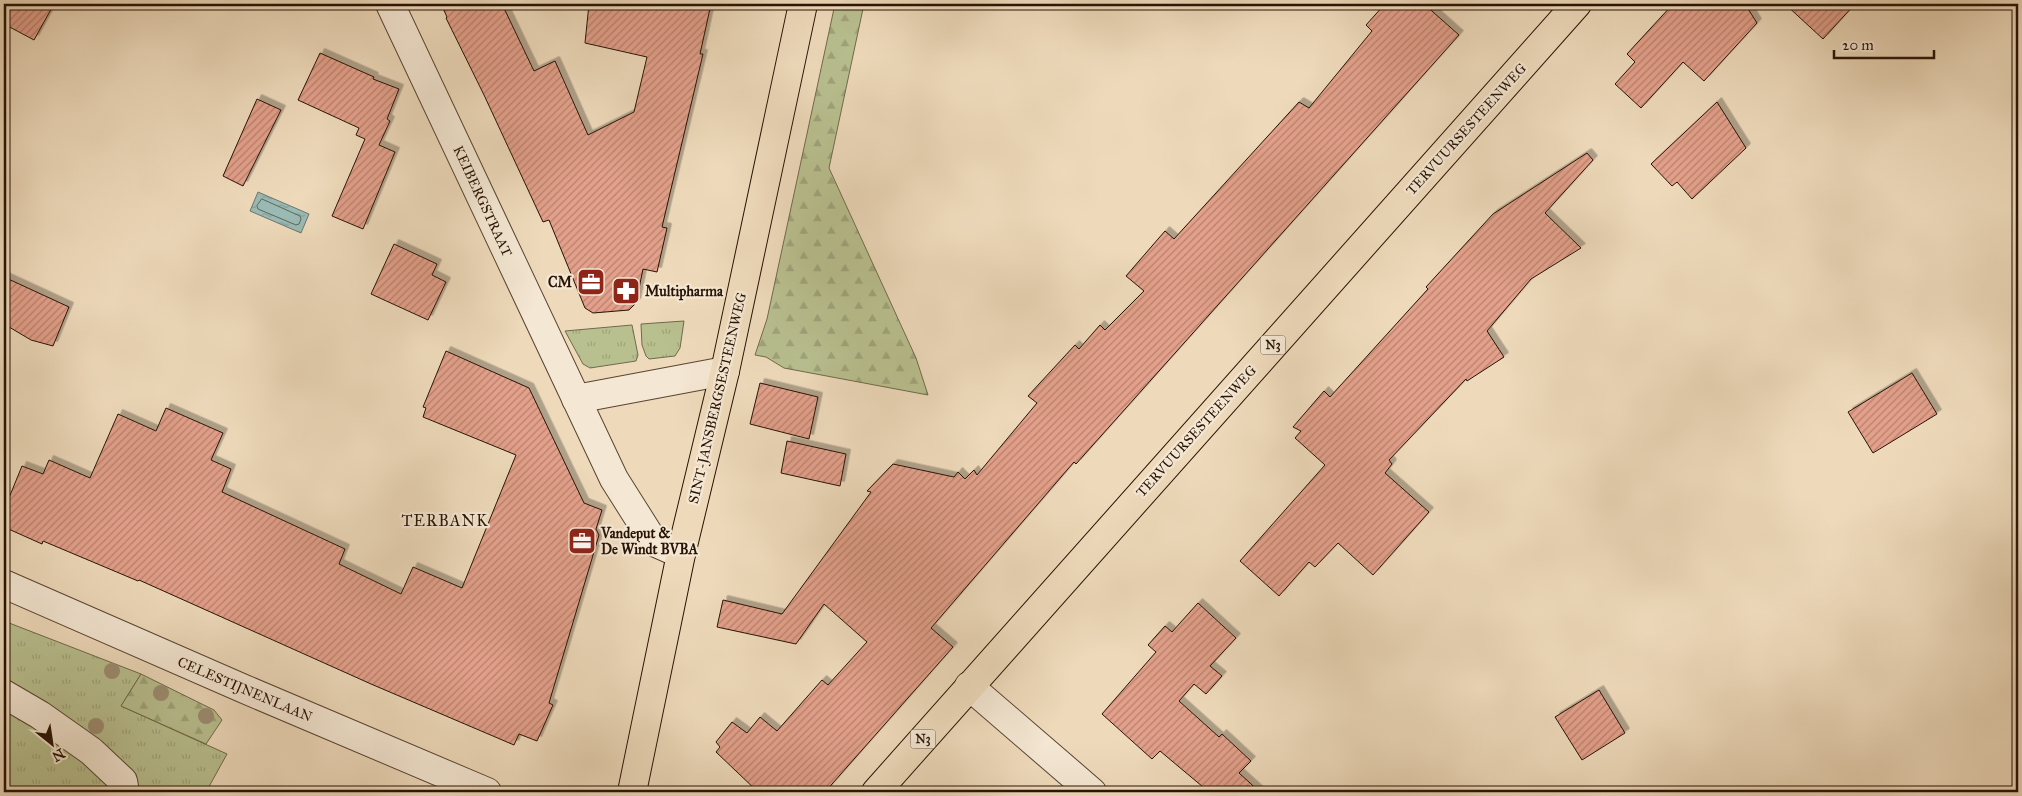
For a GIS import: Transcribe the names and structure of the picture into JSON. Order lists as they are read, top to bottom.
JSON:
{
  "streets": {
    "main road": ["TERVUURSESTEENWEG", "N3", "SINT-JANSBERGSESTEENWEG"],
    "street": ["KEIBERGSTRAAT", "CELESTIJNENLAAN"]
  },
  "crossings": [
    ["KEIBERGSTRAAT", "SINT-JANSBERGSESTEENWEG"]
  ],
  "districts": ["TERBANK"],
  "places": {
    "office": ["CM", "Vandeput & De Windt BVBA"],
    "pharmacy": ["Multipharma"]
  },
  "scale_bar": "20 m",
  "north": "bottom right"
}
